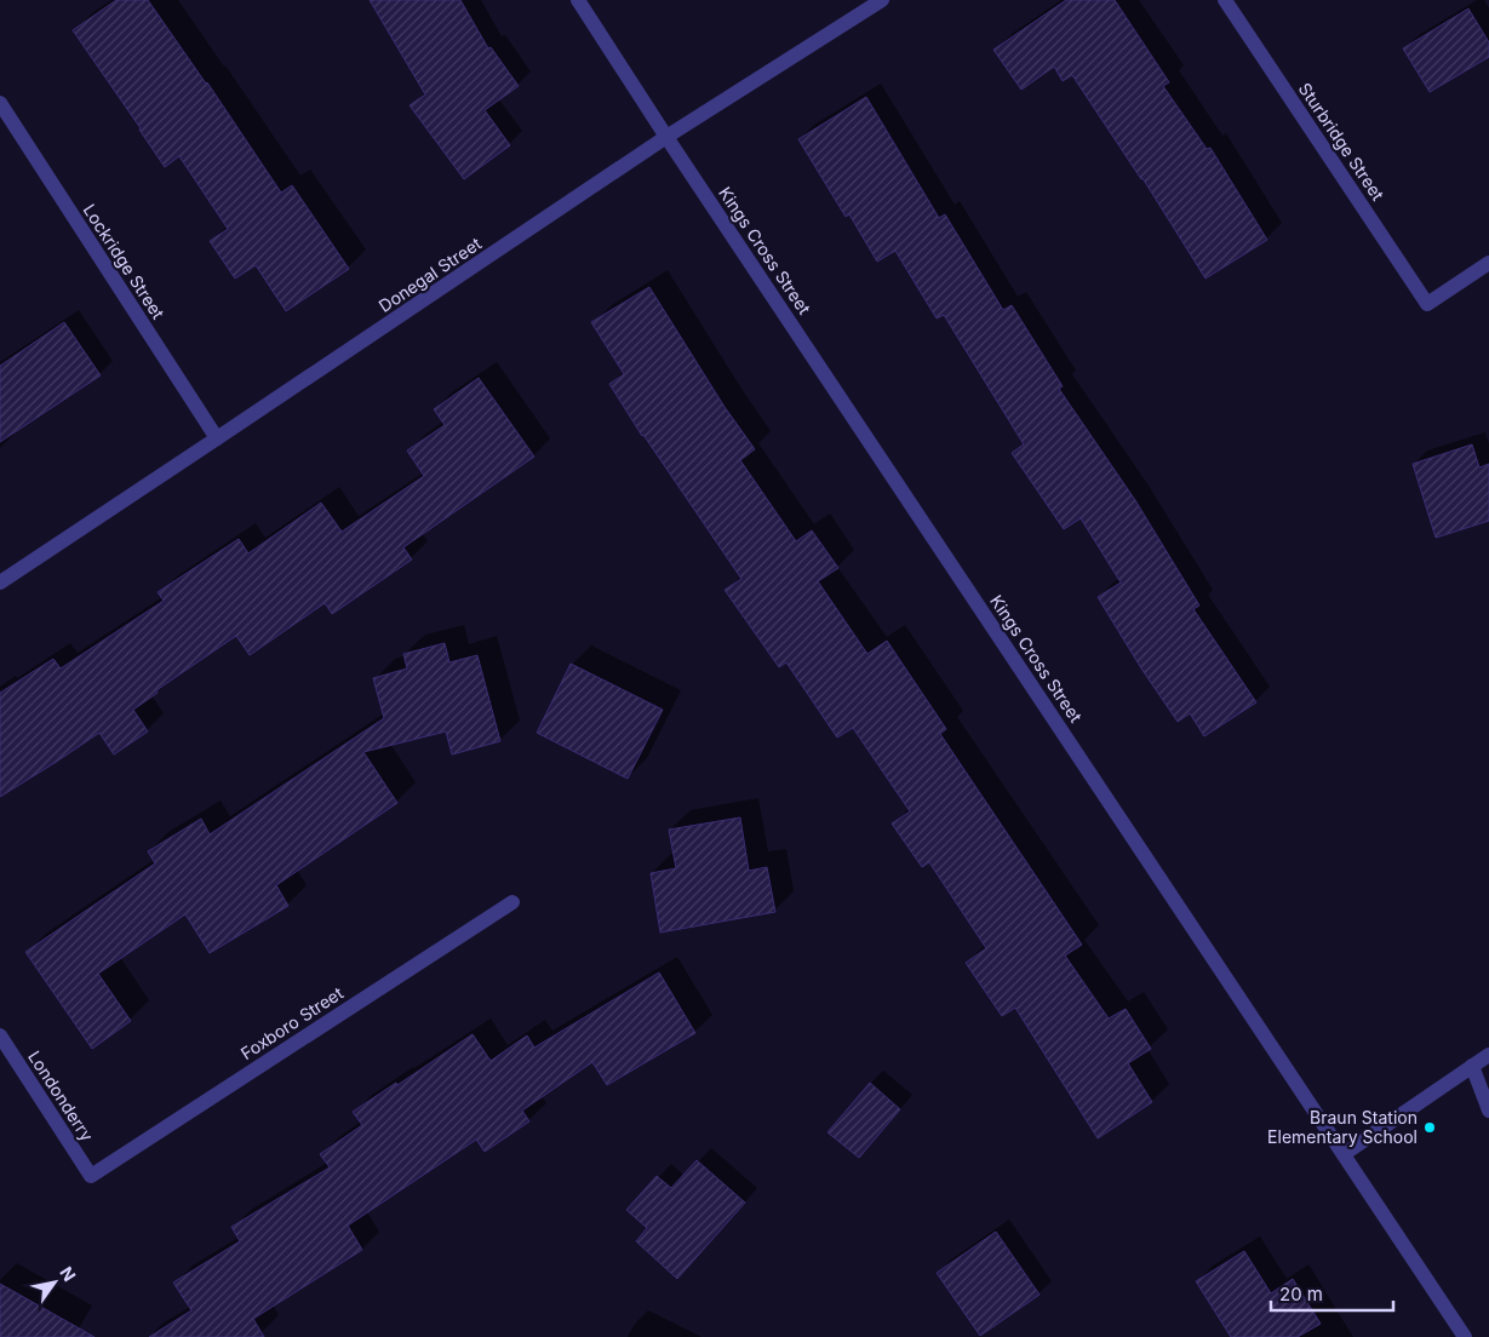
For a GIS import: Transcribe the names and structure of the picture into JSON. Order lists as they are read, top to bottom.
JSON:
{
  "streets": {
    "street": [
      "Sturbridge Street",
      "Kings Cross Street",
      "Lockridge Street",
      "Donegal Street",
      "Foxboro Street",
      "Londonderry"
    ]
  },
  "crossings": [
    ["Kings Cross Street", "Donegal Street"],
    ["Lockridge Street", "Donegal Street"],
    ["Foxboro Street", "Londonderry"]
  ],
  "places": ["Braun Station Elementary School"],
  "scale_bar": "20 m",
  "north": "top right"
}
